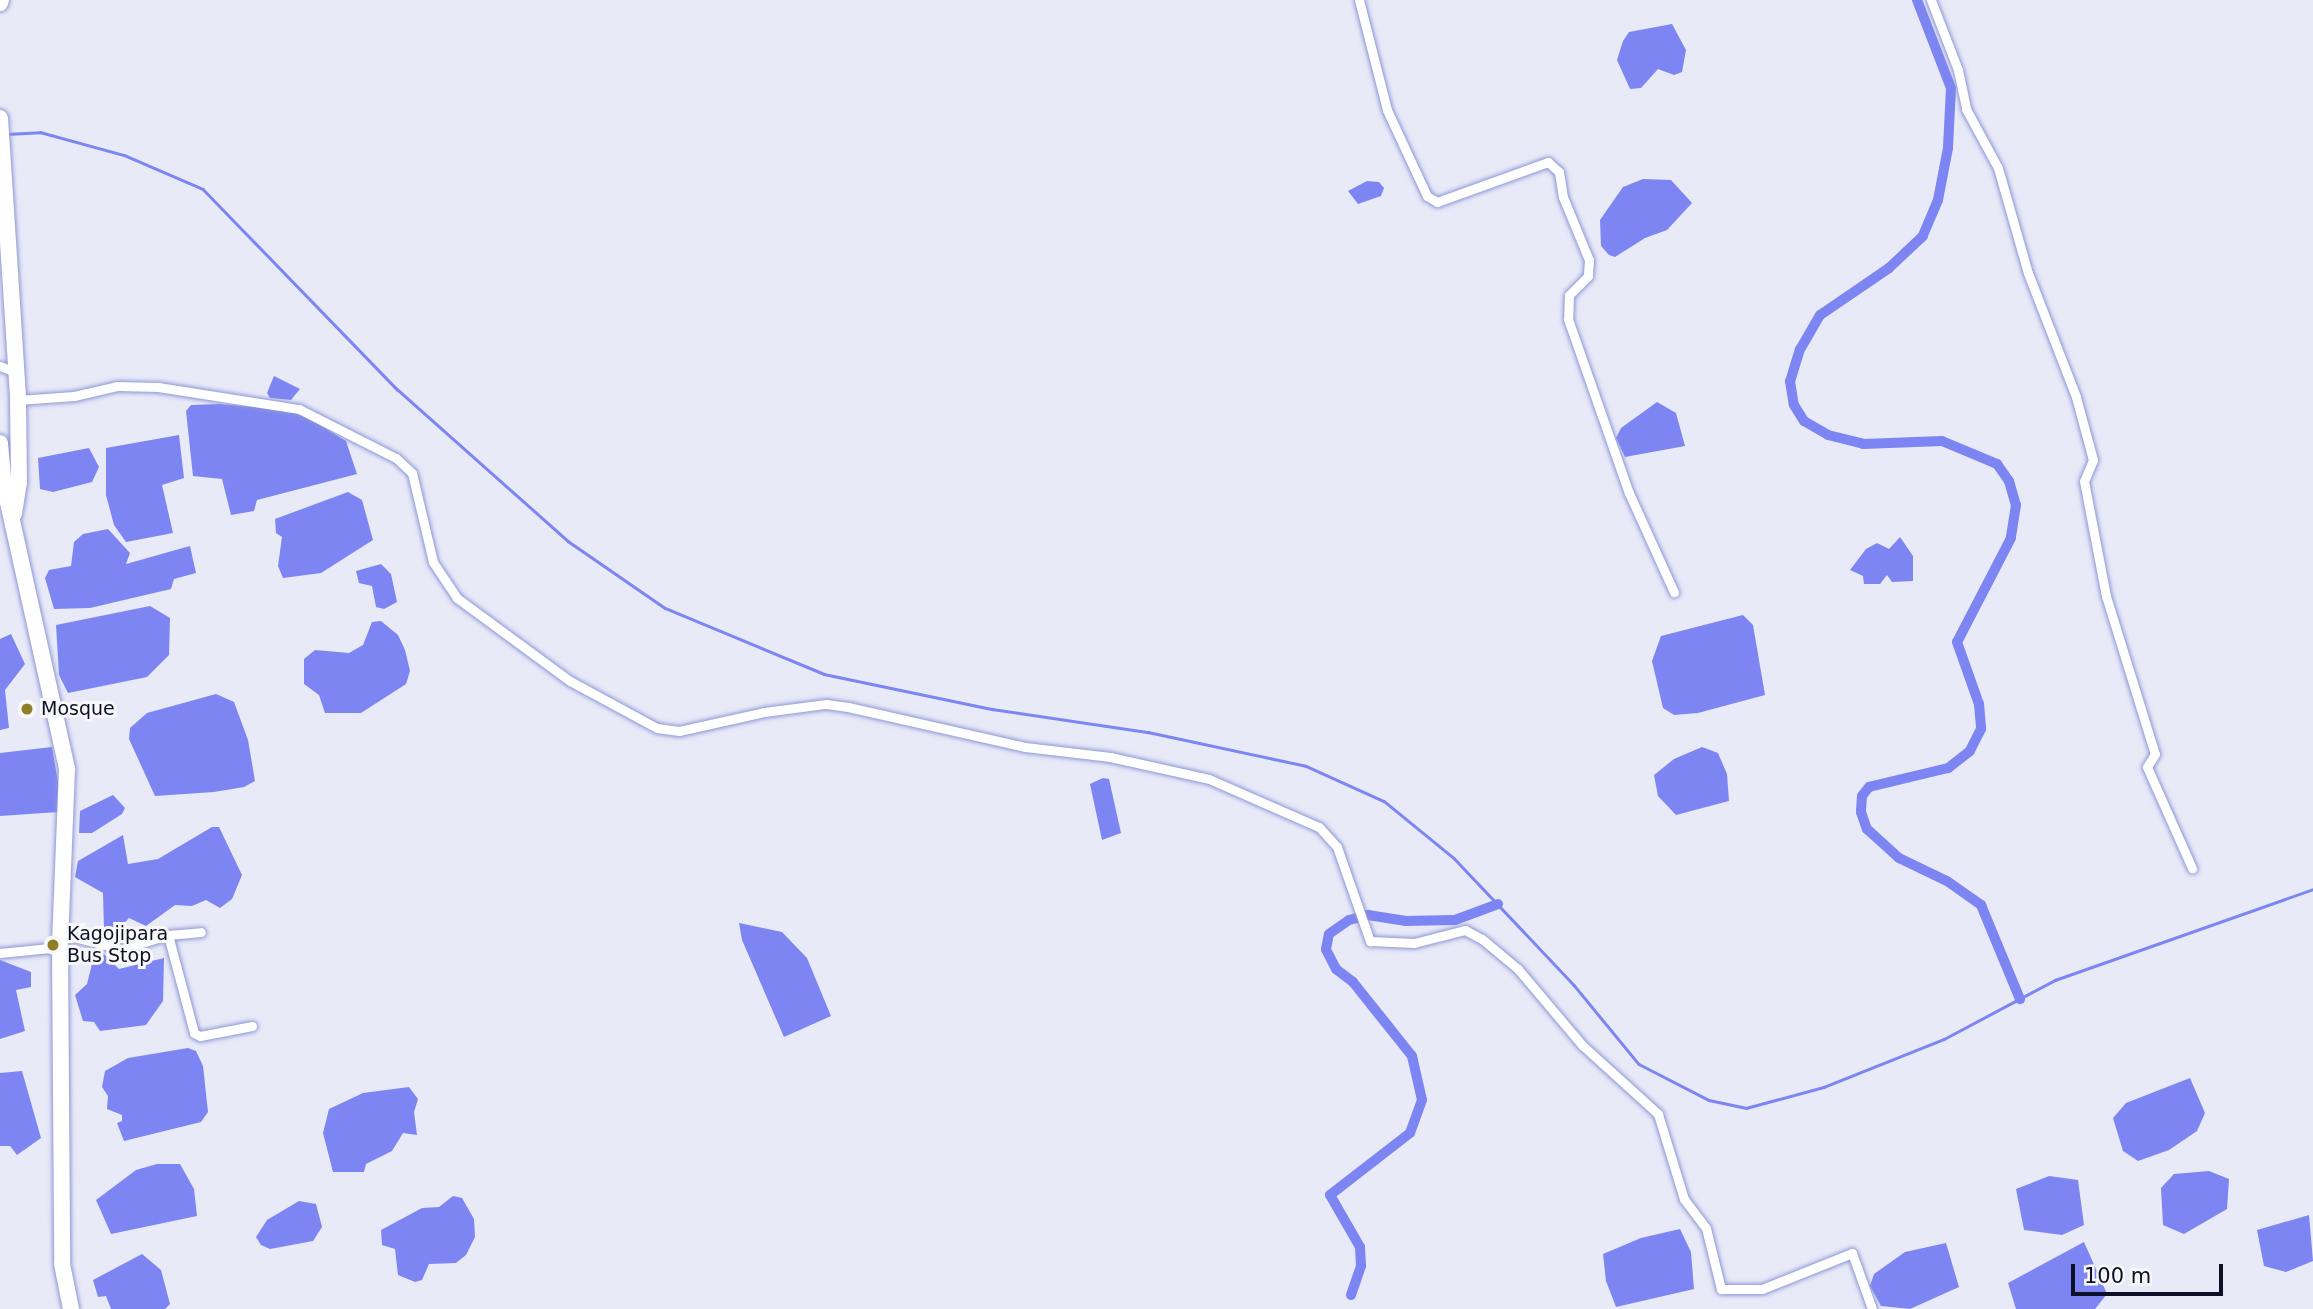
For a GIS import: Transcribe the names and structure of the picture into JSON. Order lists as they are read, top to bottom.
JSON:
{
  "places": ["Mosque", "Kagojipara Bus Stop"],
  "scale_bar": "100 m"
}
